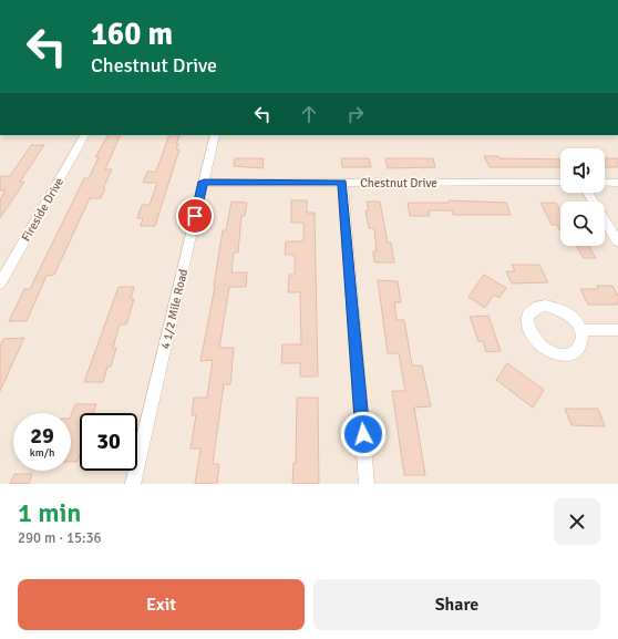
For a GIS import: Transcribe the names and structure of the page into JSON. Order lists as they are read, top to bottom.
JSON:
{
  "streets": {
    "street": ["Chestnut Drive", "Fireside Drive", "4 1/2 Mile Road"]
  },
  "crossings": [
    ["Chestnut Drive", "4 1/2 Mile Road"]
  ],
  "page": {
    "turn": ["160 m", "Chestnut Drive"],
    "speed": "29 km/h",
    "limit": "30",
    "heading": ["1 min", "290 m · 15:36"],
    "buttons": ["Exit", "Share"]
  }
}
